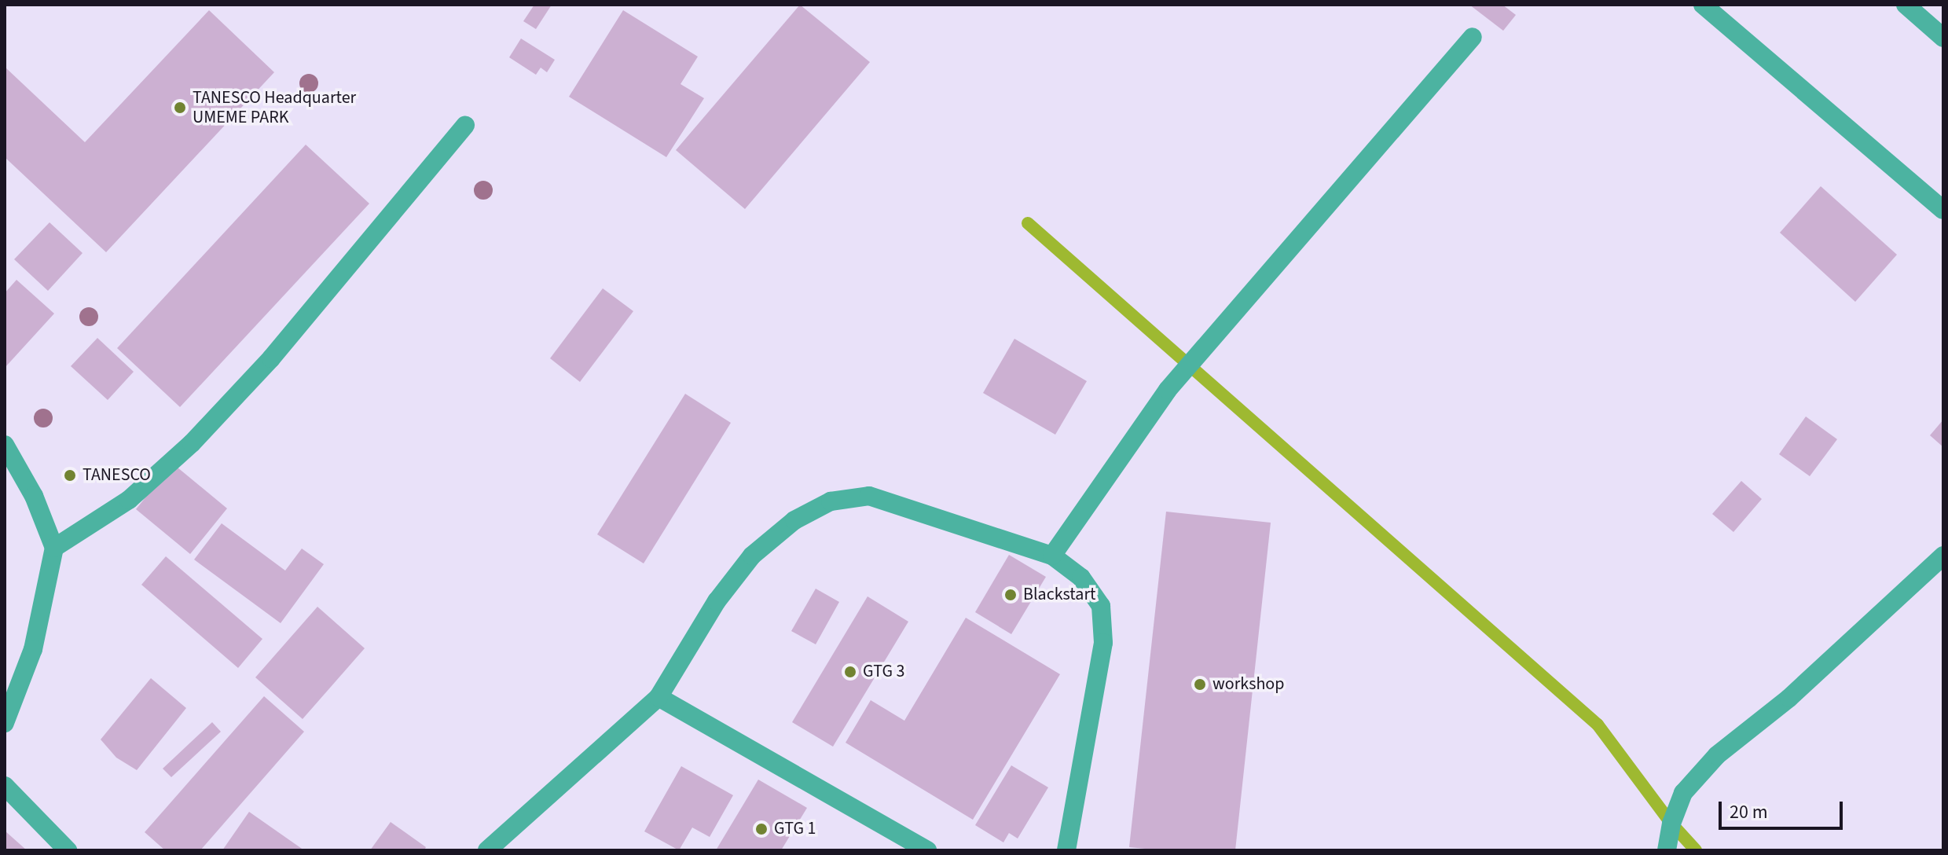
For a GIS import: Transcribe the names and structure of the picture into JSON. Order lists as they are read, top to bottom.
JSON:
{
  "places": [
    "TANESCO Headquarter UMEME PARK",
    "TANESCO",
    "Blackstart",
    "GTG 3",
    "workshop",
    "GTG 1"
  ],
  "scale_bar": "20 m"
}
